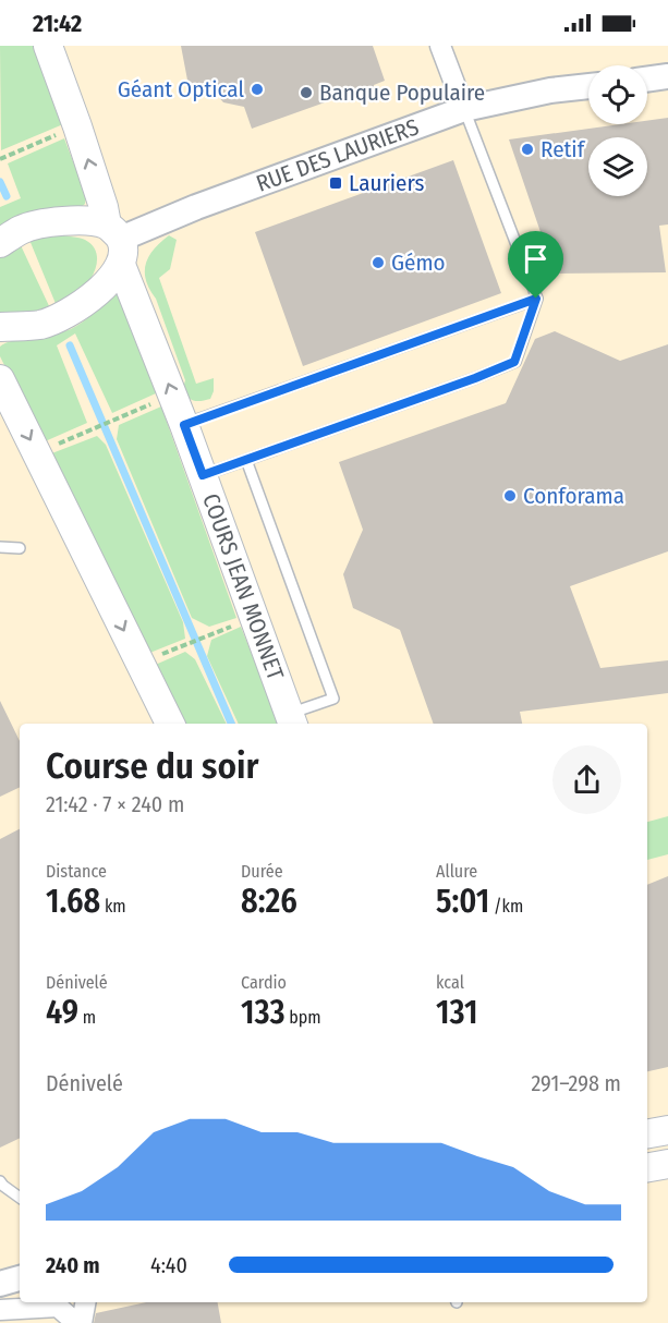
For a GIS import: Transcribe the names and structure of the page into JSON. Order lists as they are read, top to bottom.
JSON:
{
  "streets": {
    "main road": ["COURS JEAN MONNET"],
    "street": ["RUE DES LAURIERS"]
  },
  "crossings": [
    ["RUE DES LAURIERS", "COURS JEAN MONNET"]
  ],
  "one_way": ["COURS JEAN MONNET"],
  "places": {
    "other": [
      "Géant Optical",
      "Banque Populaire",
      "Retif",
      "Gémo",
      "Conforama"
    ],
    "transit": ["Lauriers"]
  },
  "page": {
    "status": "21:42",
    "heading": ["Course du soir", "21:42 · 7 × 240 m"],
    "stats": [
      ["Distance", "1.68 km"],
      ["Durée", "8:26"],
      ["Allure", "5:01 /km"],
      ["Dénivelé", "49 m"],
      ["Cardio", "133 bpm"],
      ["kcal", "131"]
    ],
    "chart": ["Dénivelé", "291–298 m"],
    "list": [
      {
        "name": "240 m",
        "note": "4:40"
      }
    ]
  }
}
